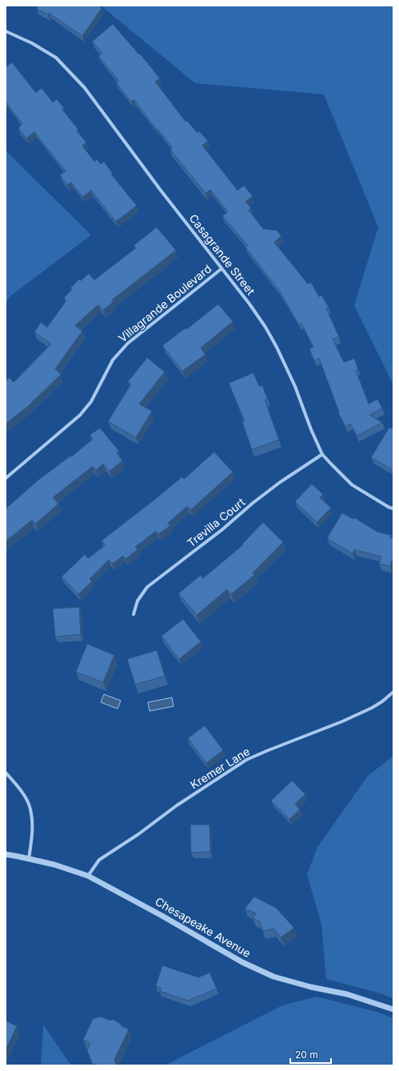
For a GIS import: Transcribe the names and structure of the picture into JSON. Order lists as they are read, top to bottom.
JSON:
{
  "streets": {
    "street": [
      "Casagrande Street",
      "Villagrande Boulevard",
      "Trevilla Court",
      "Kremer Lane",
      "Chesapeake Avenue"
    ]
  },
  "crossings": [
    ["Casagrande Street", "Villagrande Boulevard"],
    ["Casagrande Street", "Trevilla Court"],
    ["Kremer Lane", "Chesapeake Avenue"]
  ],
  "scale_bar": "20 m"
}
